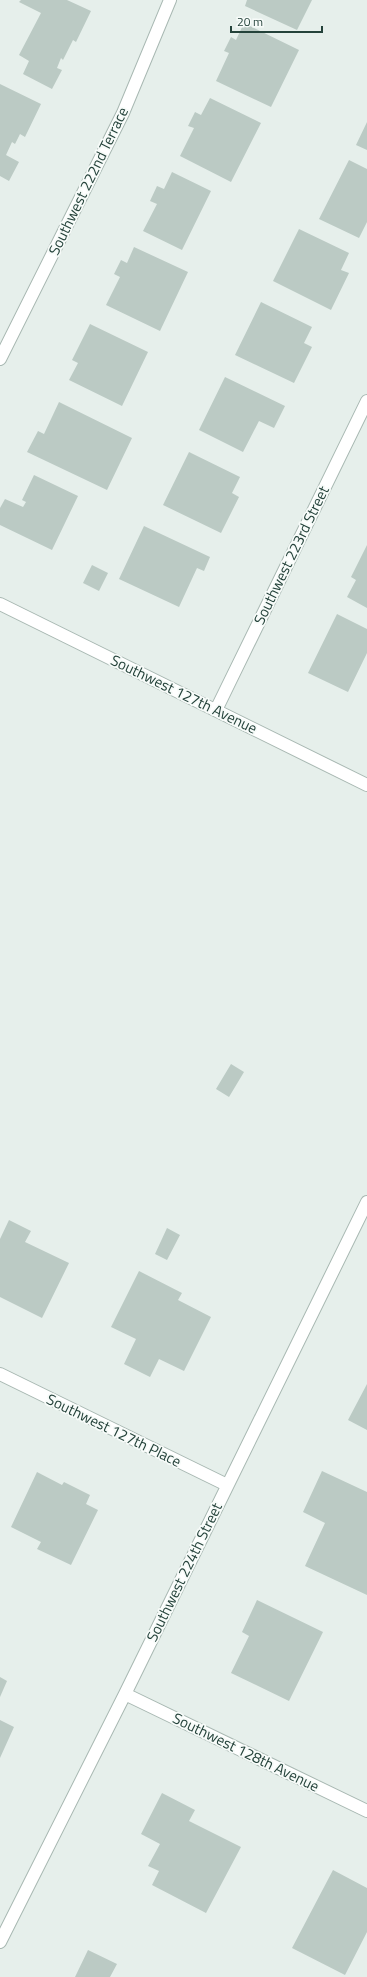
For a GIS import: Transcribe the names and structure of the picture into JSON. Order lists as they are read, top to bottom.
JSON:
{
  "streets": {
    "street": [
      "Southwest 222nd Terrace",
      "Southwest 223rd Street",
      "Southwest 127th Avenue",
      "Southwest 127th Place",
      "Southwest 224th Street",
      "Southwest 128th Avenue"
    ]
  },
  "crossings": [
    ["Southwest 223rd Street", "Southwest 127th Avenue"],
    ["Southwest 127th Place", "Southwest 224th Street"],
    ["Southwest 224th Street", "Southwest 128th Avenue"]
  ],
  "scale_bar": "20 m"
}
